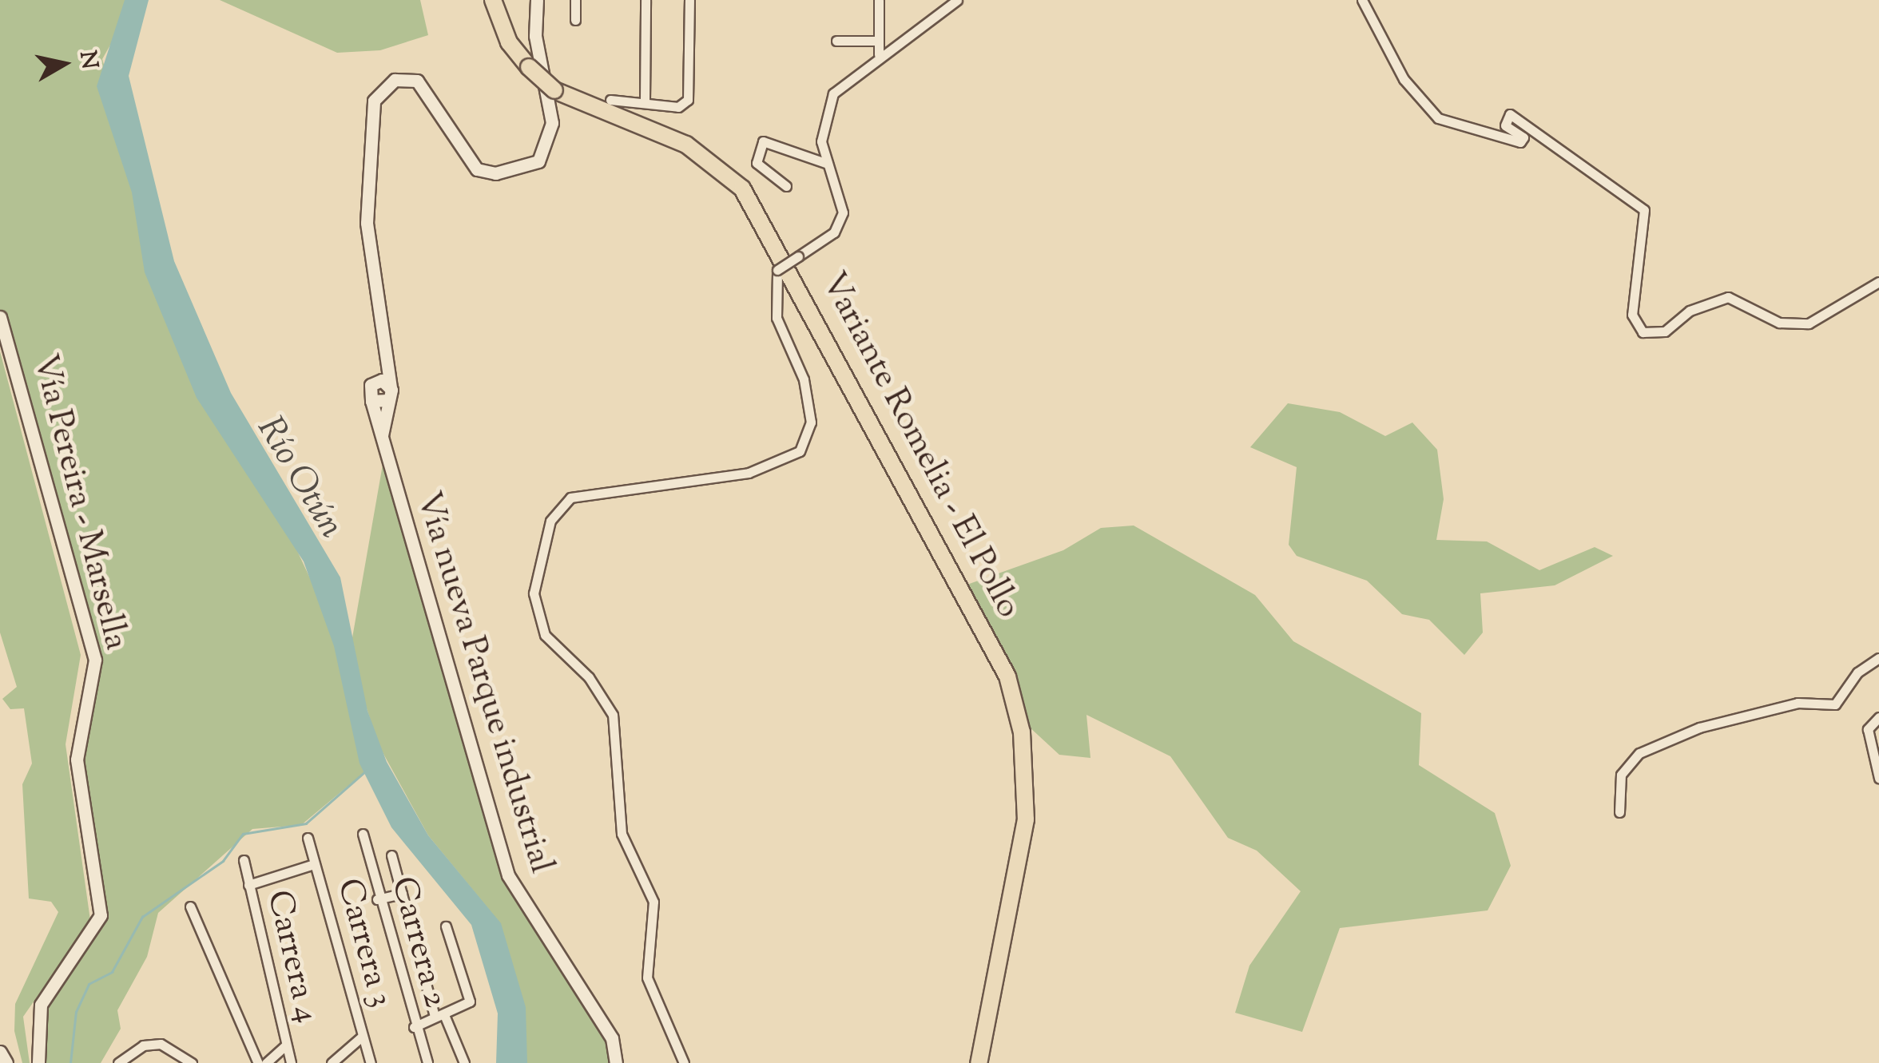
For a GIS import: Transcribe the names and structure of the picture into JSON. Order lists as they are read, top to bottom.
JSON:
{
  "streets": {
    "highway": ["Variante Romelia - El Pollo"],
    "main road": ["Vía Pereira - Marsella", "Vía nueva Parque industrial"],
    "street": ["Carrera 2", "Carrera 3", "Carrera 4"]
  },
  "water": ["Río Otún"],
  "north": "right"
}
